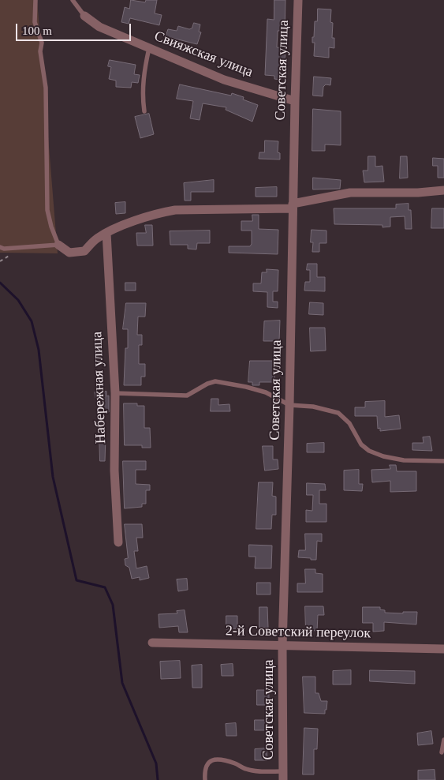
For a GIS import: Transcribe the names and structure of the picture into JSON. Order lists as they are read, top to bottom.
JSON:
{
  "streets": {
    "street": [
      "Свияжская улица",
      "Советская улица",
      "Набережная улица",
      "2-й Советский переулок"
    ]
  },
  "crossings": [
    ["Свияжская улица", "Советская улица"],
    ["Советская улица", "2-й Советский переулок"]
  ],
  "scale_bar": "100 m"
}
